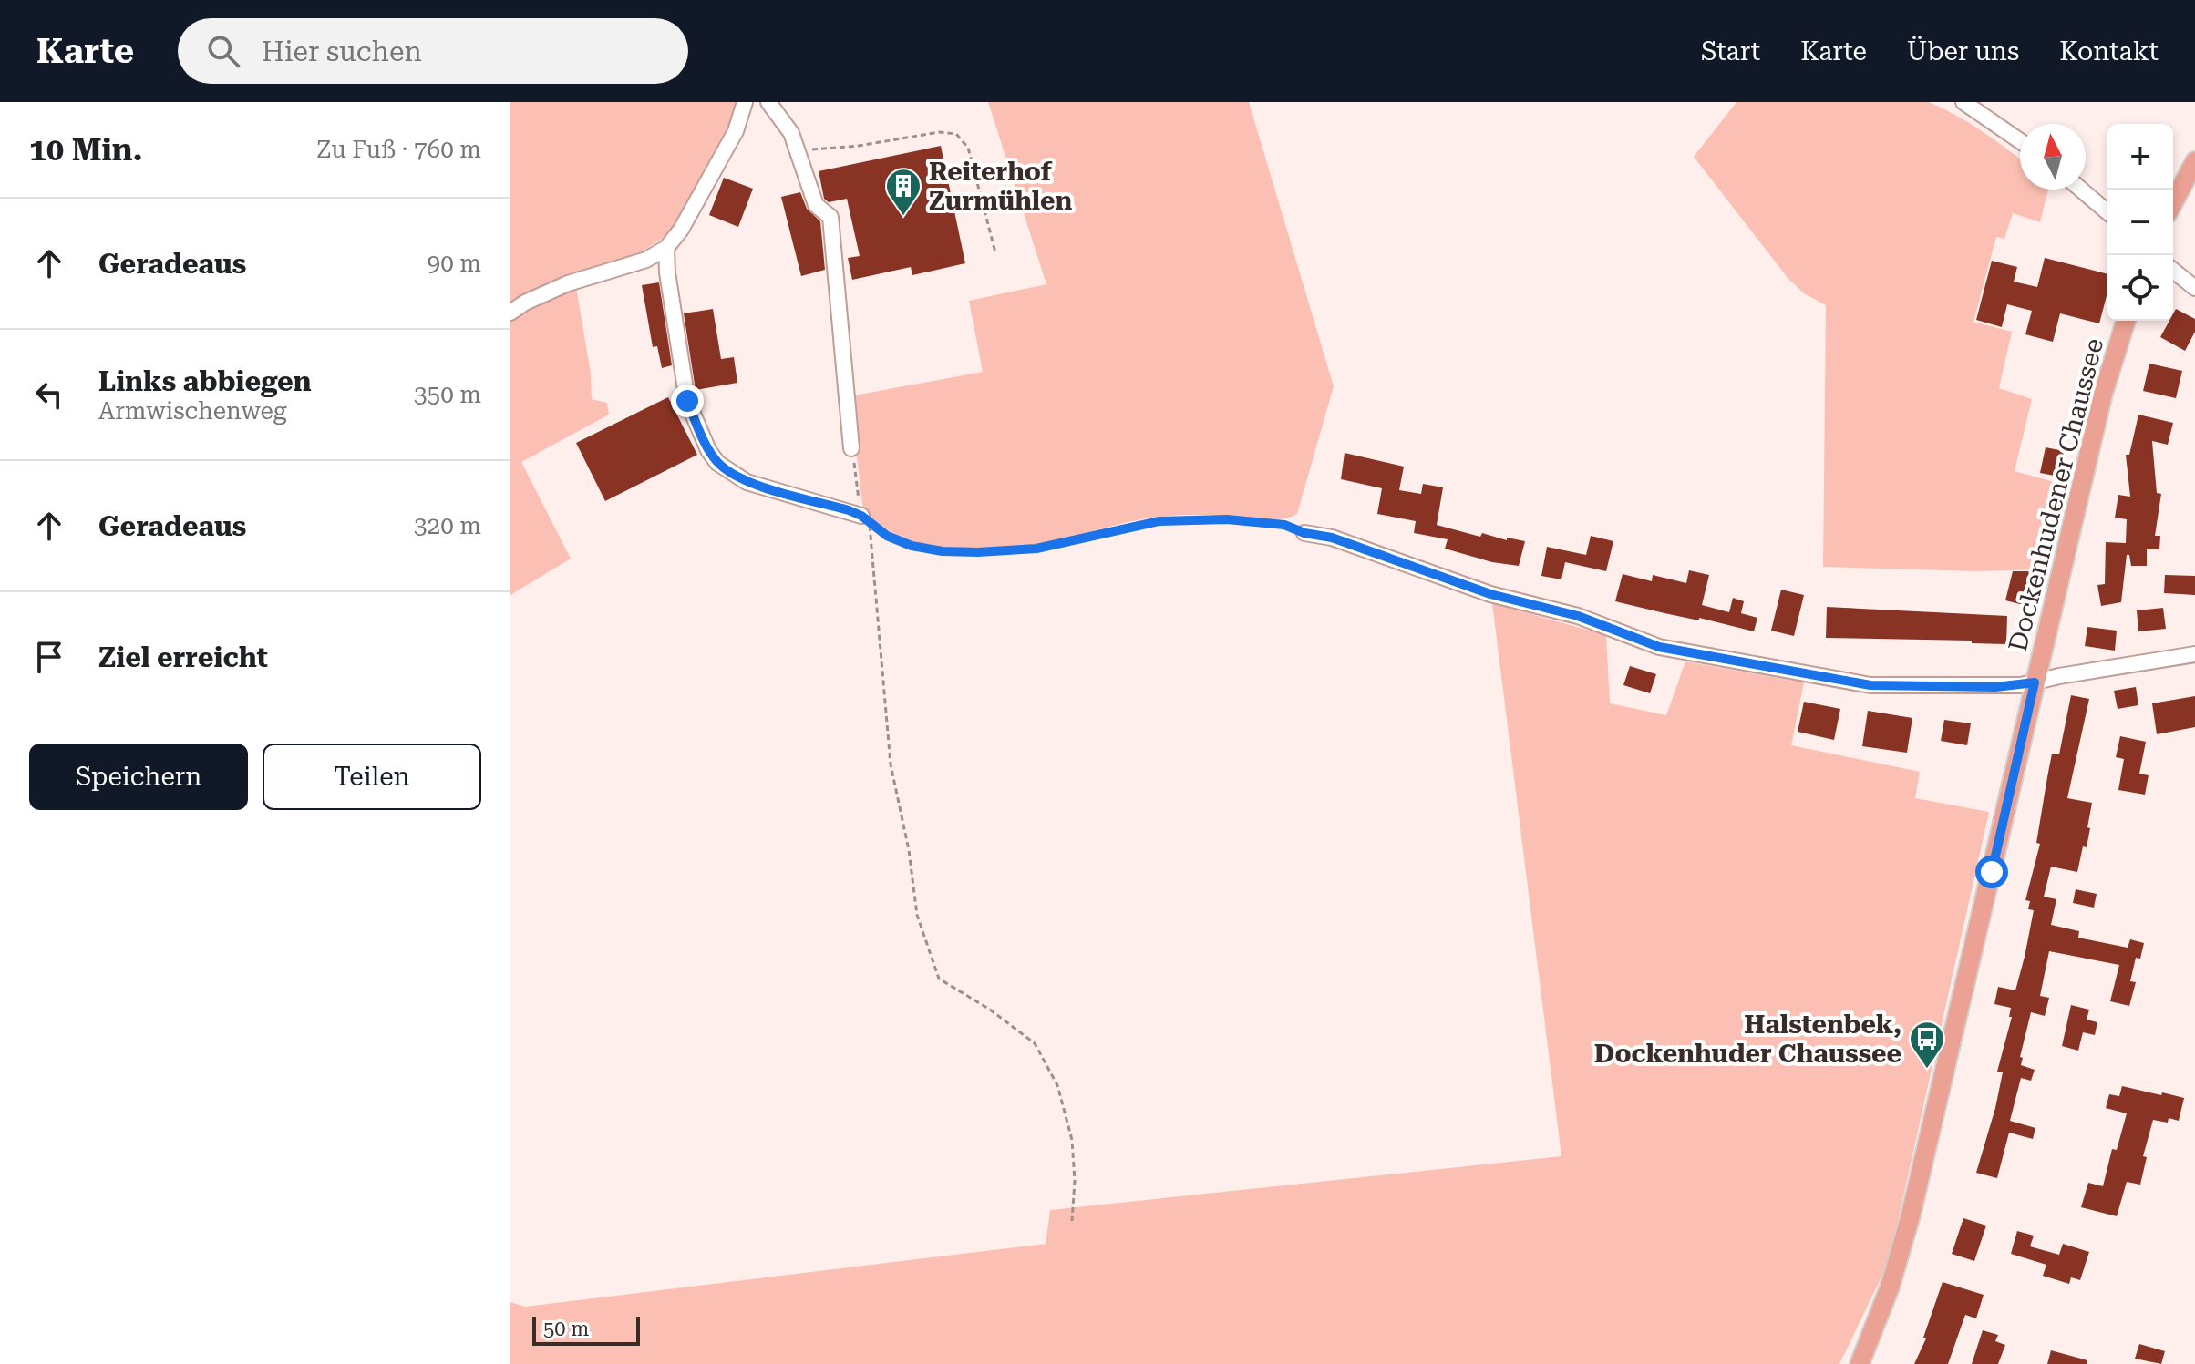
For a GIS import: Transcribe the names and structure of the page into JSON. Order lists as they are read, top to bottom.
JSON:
{
  "streets": {
    "main road": ["Dockenhudener Chaussee"]
  },
  "places": {
    "building": ["Reiterhof Zurmühlen"],
    "bus stop": ["Halstenbek, Dockenhuder Chaussee"]
  },
  "scale_bar": "50 m",
  "north": "top",
  "page": {
    "header": "Karte",
    "search": "Hier suchen",
    "nav": [
      "Start",
      "Karte",
      "Über uns",
      "Kontakt"
    ],
    "heading": ["10 Min.", "Zu Fuß · 760 m"],
    "map_buttons": ["+", "−"],
    "list": [
      ["Geradeaus", "90 m"],
      ["Links abbiegen", "Armwischenweg", "350 m"],
      ["Geradeaus", "320 m"],
      "Ziel erreicht"
    ],
    "buttons": ["Speichern", "Teilen"],
    "scale": "50 m"
  }
}
